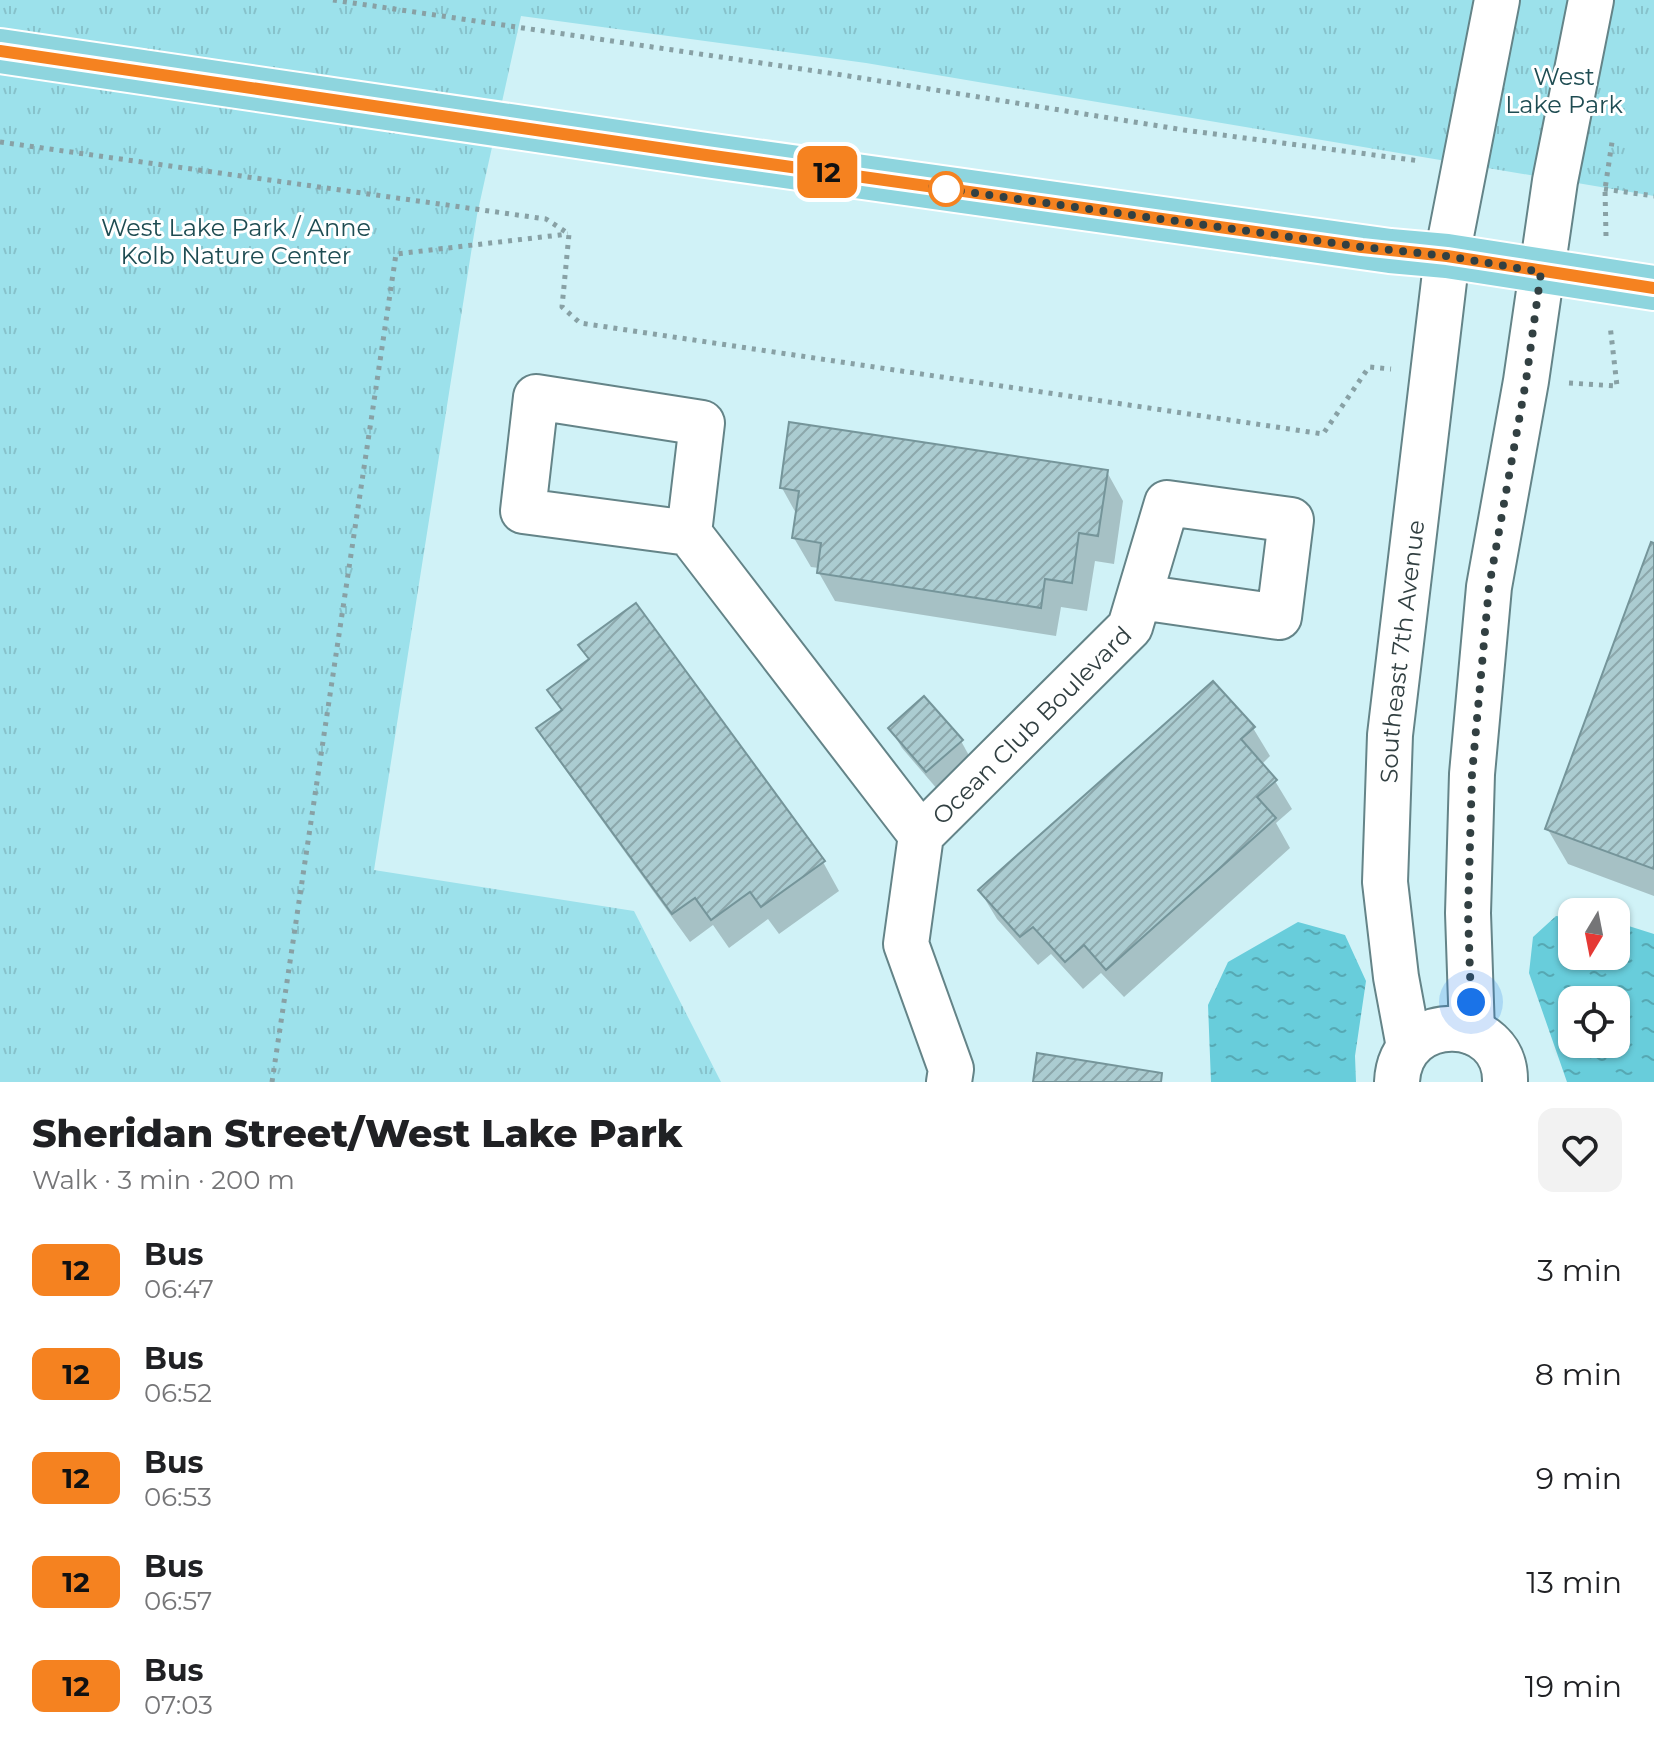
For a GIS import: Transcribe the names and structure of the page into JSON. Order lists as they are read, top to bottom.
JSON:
{
  "streets": {
    "street": ["Southeast 7th Avenue", "Ocean Club Boulevard"]
  },
  "parks": ["West Lake Park", "West Lake Park / Anne Kolb Nature Center"],
  "lines": ["bus line 12"],
  "north": "bottom",
  "page": {
    "on_map": "12",
    "heading": ["Sheridan Street/West Lake Park", "Walk · 3 min · 200 m"],
    "list": [
      {
        "mark": "12",
        "name": "Bus",
        "note": "06:47",
        "value": "3 min"
      },
      {
        "mark": "12",
        "name": "Bus",
        "note": "06:52",
        "value": "8 min"
      },
      {
        "mark": "12",
        "name": "Bus",
        "note": "06:53",
        "value": "9 min"
      },
      {
        "mark": "12",
        "name": "Bus",
        "note": "06:57",
        "value": "13 min"
      },
      {
        "mark": "12",
        "name": "Bus",
        "note": "07:03",
        "value": "19 min"
      }
    ]
  }
}
